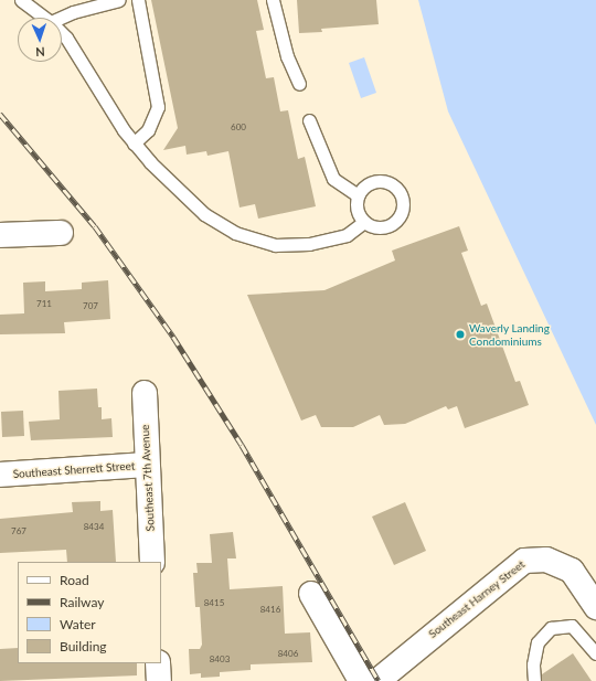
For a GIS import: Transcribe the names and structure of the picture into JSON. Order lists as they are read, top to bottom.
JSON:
{
  "streets": {
    "street": ["Southeast Sherrett Street", "Southeast 7th Avenue", "Southeast Harney Street"]
  },
  "crossings": [
    ["Southeast Sherrett Street", "Southeast 7th Avenue"]
  ],
  "places": ["Waverly Landing Condominiums"],
  "house_numbers": [
    "600",
    "711",
    "707",
    "8434",
    "767",
    "8415",
    "8416",
    "8406",
    "8403"
  ],
  "legend": [
    "Road",
    "Railway",
    "Water",
    "Building"
  ],
  "north": "bottom"
}
